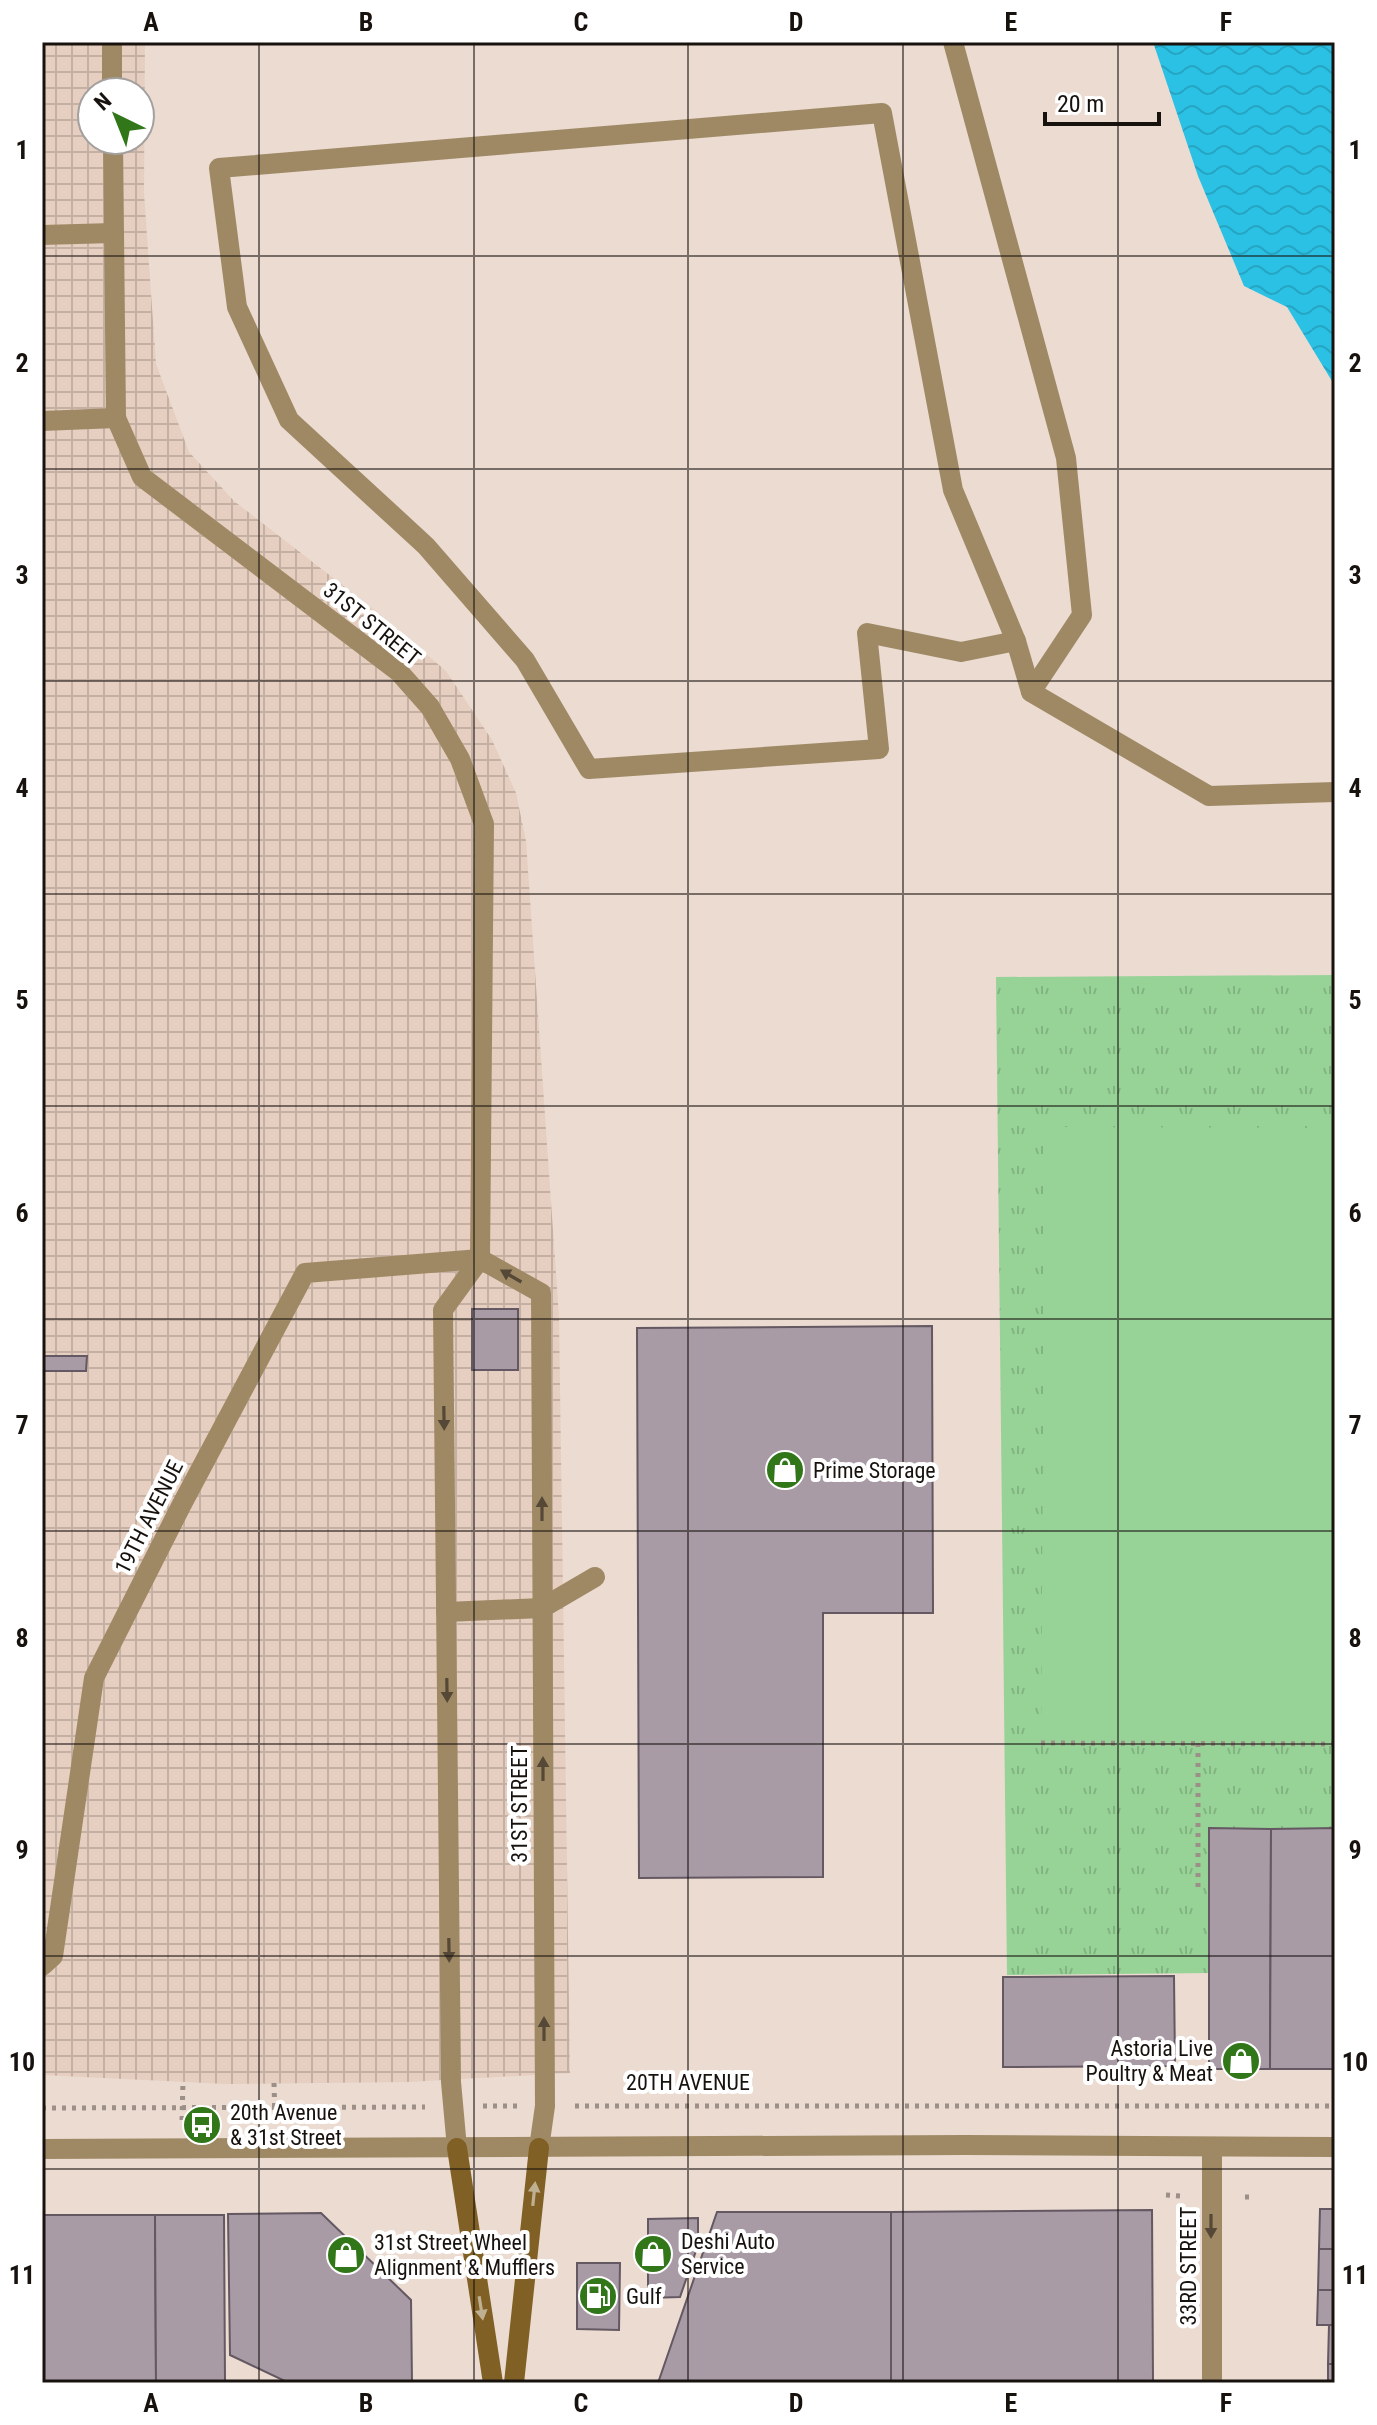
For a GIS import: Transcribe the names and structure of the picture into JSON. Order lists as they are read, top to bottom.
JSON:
{
  "streets": {
    "street": ["31ST STREET", "19TH AVENUE", "33RD STREET"],
    "path": ["20TH AVENUE"]
  },
  "crossings": [
    ["31ST STREET", "19TH AVENUE"],
    ["31ST STREET", "20TH AVENUE"]
  ],
  "one_way": ["33RD STREET"],
  "places": {
    "shop": [
      "Prime Storage",
      "Astoria Live Poultry & Meat",
      "Deshi Auto Service",
      "31st Street Wheel Alignment & Mufflers"
    ],
    "bus stop": ["20th Avenue & 31st Street"],
    "fuel station": ["Gulf"]
  },
  "scale_bar": "20 m",
  "north": "top left",
  "grid": {
    "columns": [
      "A",
      "B",
      "C",
      "D",
      "E",
      "F"
    ],
    "rows": [
      "1",
      "2",
      "3",
      "4",
      "5",
      "6",
      "7",
      "8",
      "9",
      "10",
      "11"
    ]
  }
}
